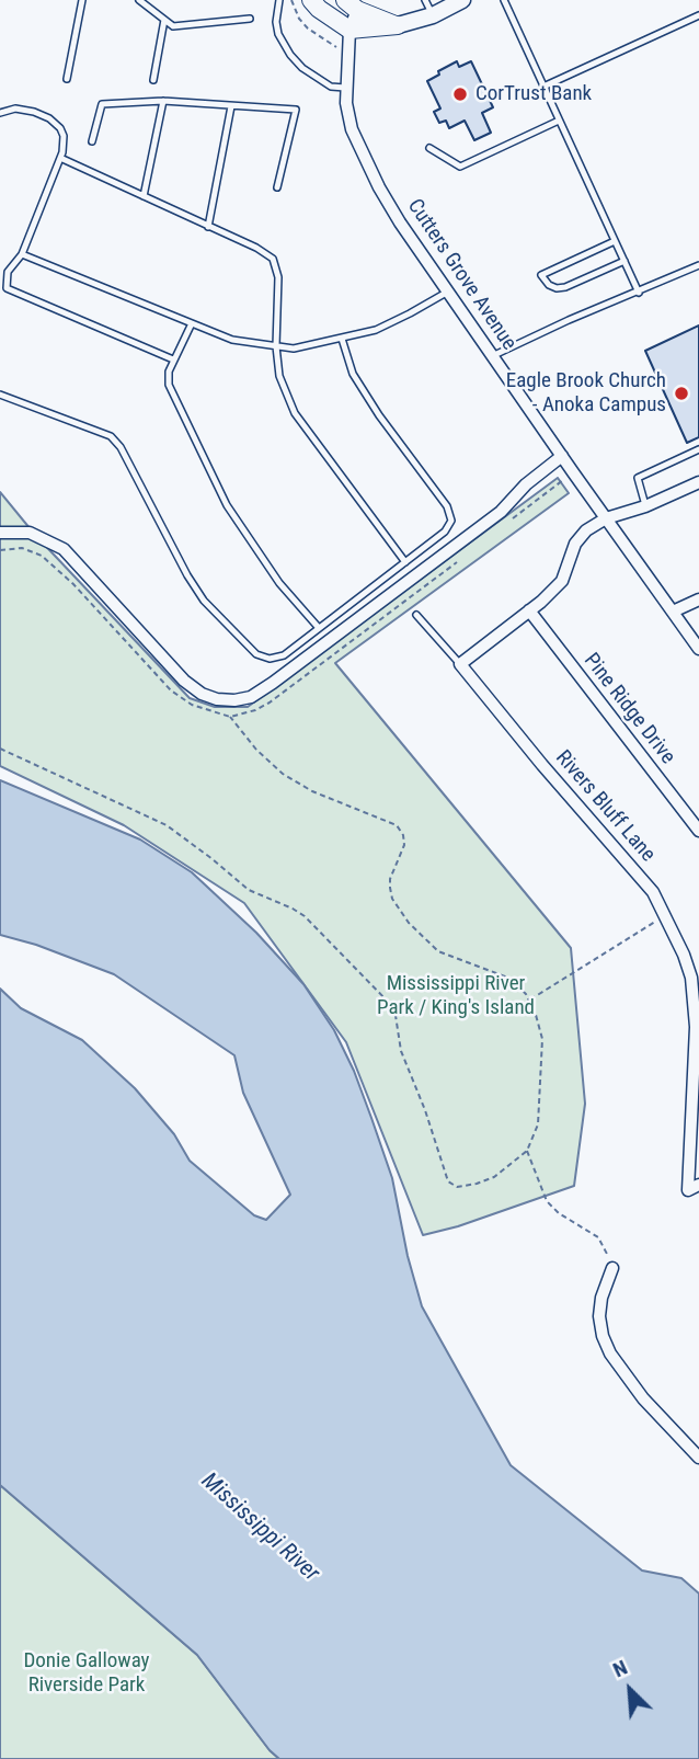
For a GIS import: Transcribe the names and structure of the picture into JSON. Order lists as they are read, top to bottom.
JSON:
{
  "streets": {
    "street": ["Cutters Grove Avenue", "Pine Ridge Drive", "Rivers Bluff Lane"]
  },
  "water": ["Mississippi River"],
  "parks": ["Mississippi River Park / King's Island", "Donie Galloway Riverside Park"],
  "places": ["CorTrust Bank", "Eagle Brook Church - Anoka Campus"],
  "north": "top left"
}
